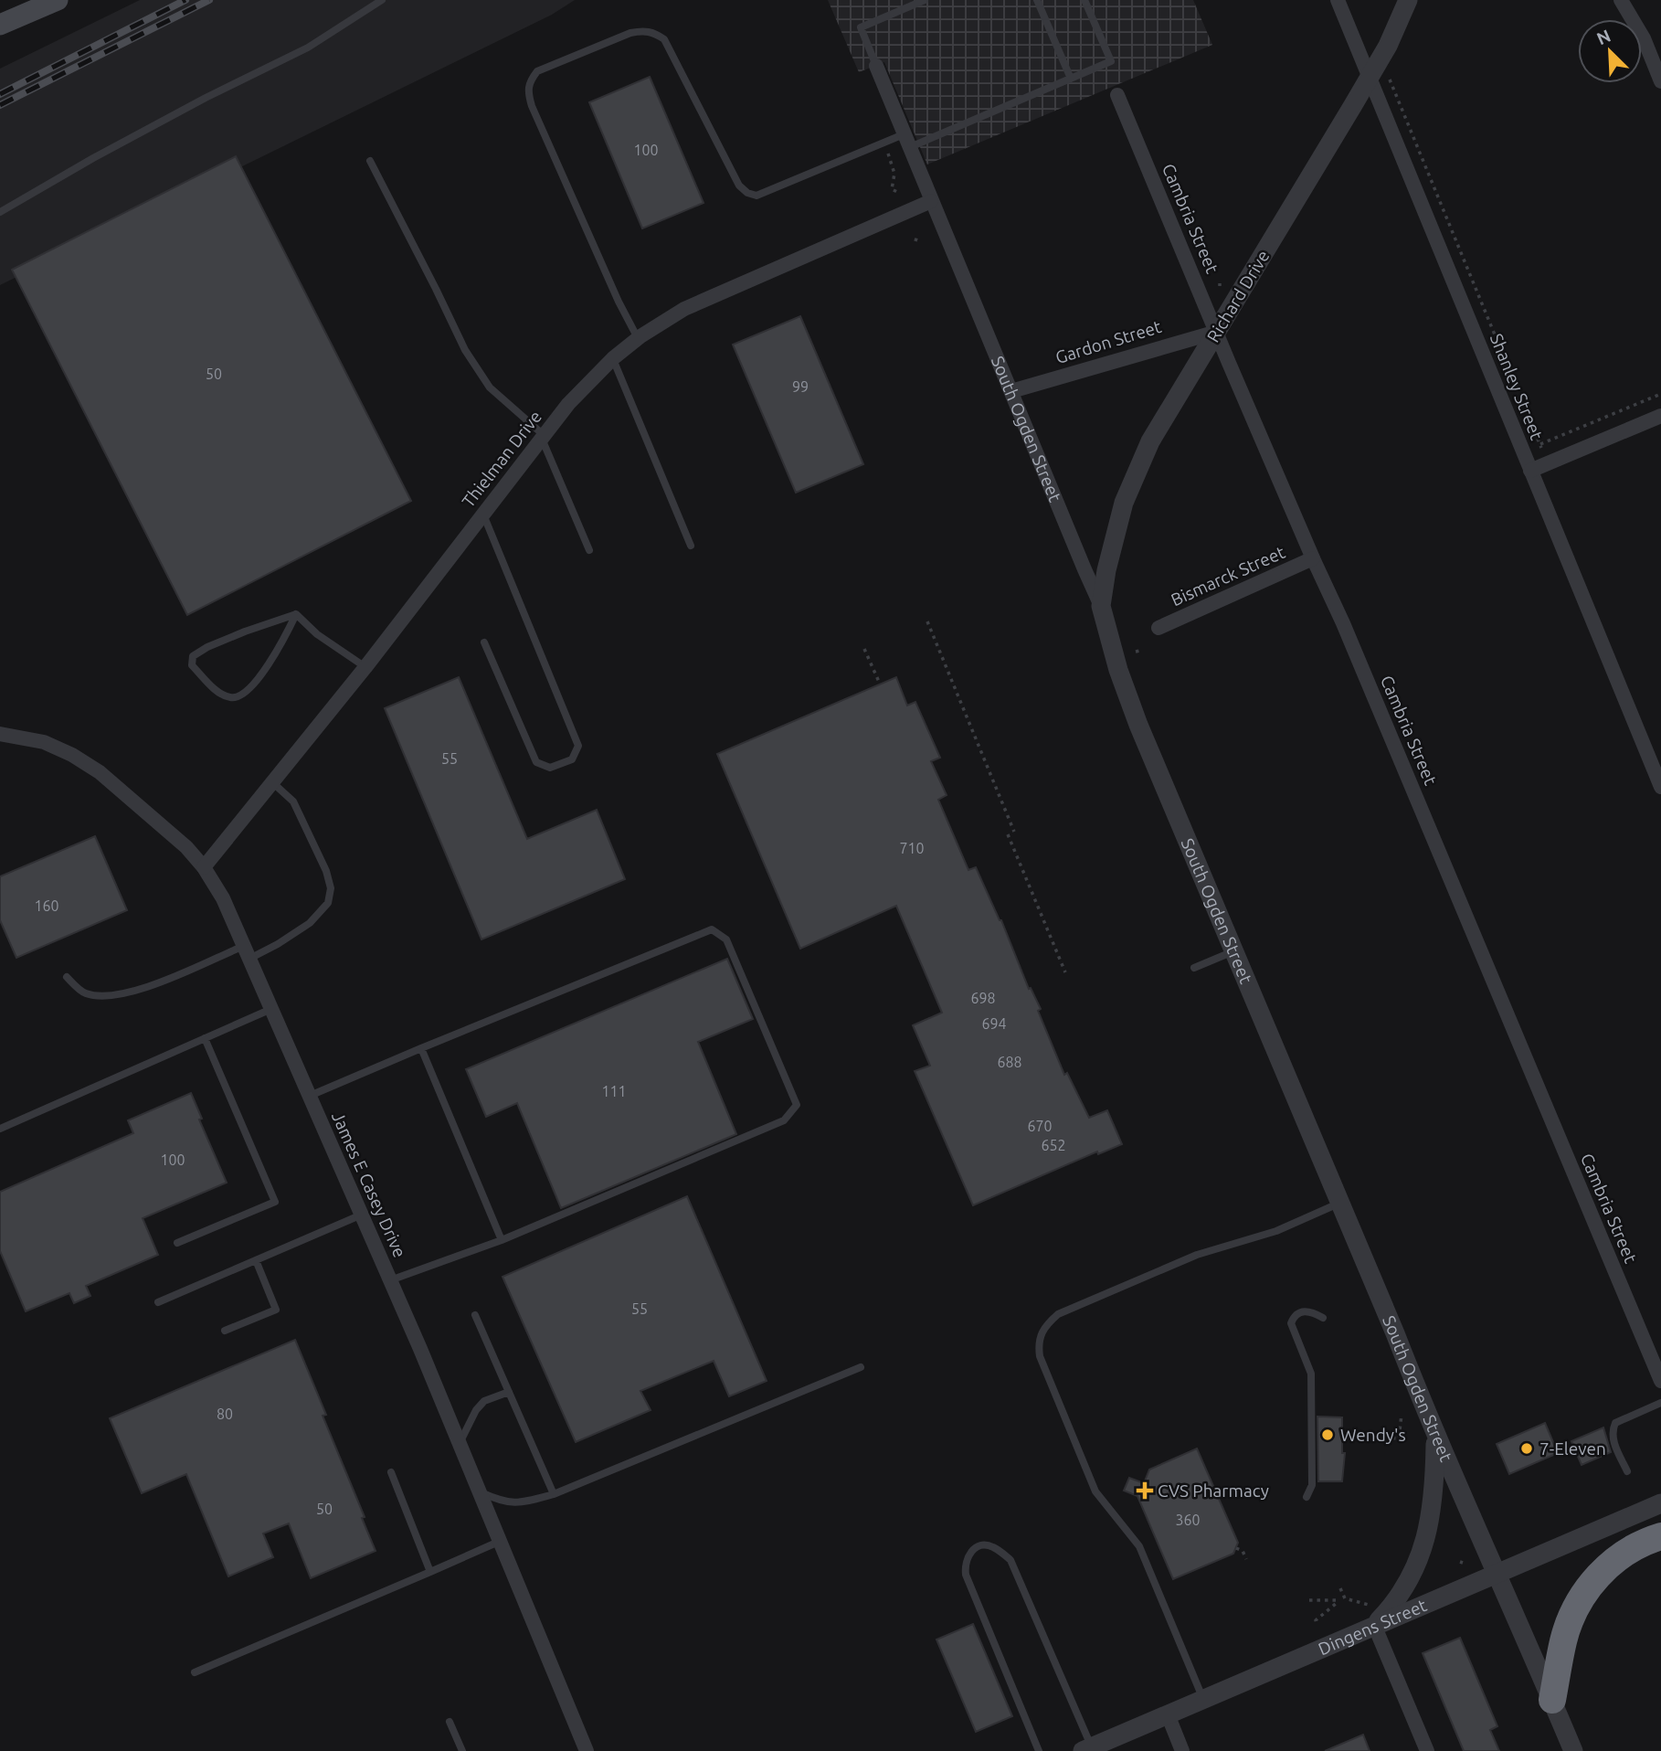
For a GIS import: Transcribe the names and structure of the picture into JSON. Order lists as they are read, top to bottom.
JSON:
{
  "streets": {
    "street": [
      "Cambria Street",
      "Richard Drive",
      "Gardon Street",
      "Shanley Street",
      "South Ogden Street",
      "Thielman Drive",
      "Bismarck Street",
      "James E Casey Drive",
      "Dingens Street"
    ]
  },
  "crossings": [
    ["Cambria Street", "Richard Drive"],
    ["Cambria Street", "Gardon Street"],
    ["Cambria Street", "Bismarck Street"],
    ["Richard Drive", "Gardon Street"],
    ["Richard Drive", "Shanley Street"],
    ["Richard Drive", "South Ogden Street"],
    ["Gardon Street", "South Ogden Street"],
    ["South Ogden Street", "Thielman Drive"],
    ["South Ogden Street", "Dingens Street"],
    ["Thielman Drive", "James E Casey Drive"]
  ],
  "places": {
    "other": ["Wendy's", "7-Eleven"],
    "health": ["CVS Pharmacy"]
  },
  "house_numbers": [
    "100",
    "50",
    "99",
    "55",
    "710",
    "160",
    "698",
    "694",
    "688",
    "111",
    "670",
    "652",
    "100",
    "55",
    "80",
    "50",
    "360"
  ],
  "north": "top left"
}
